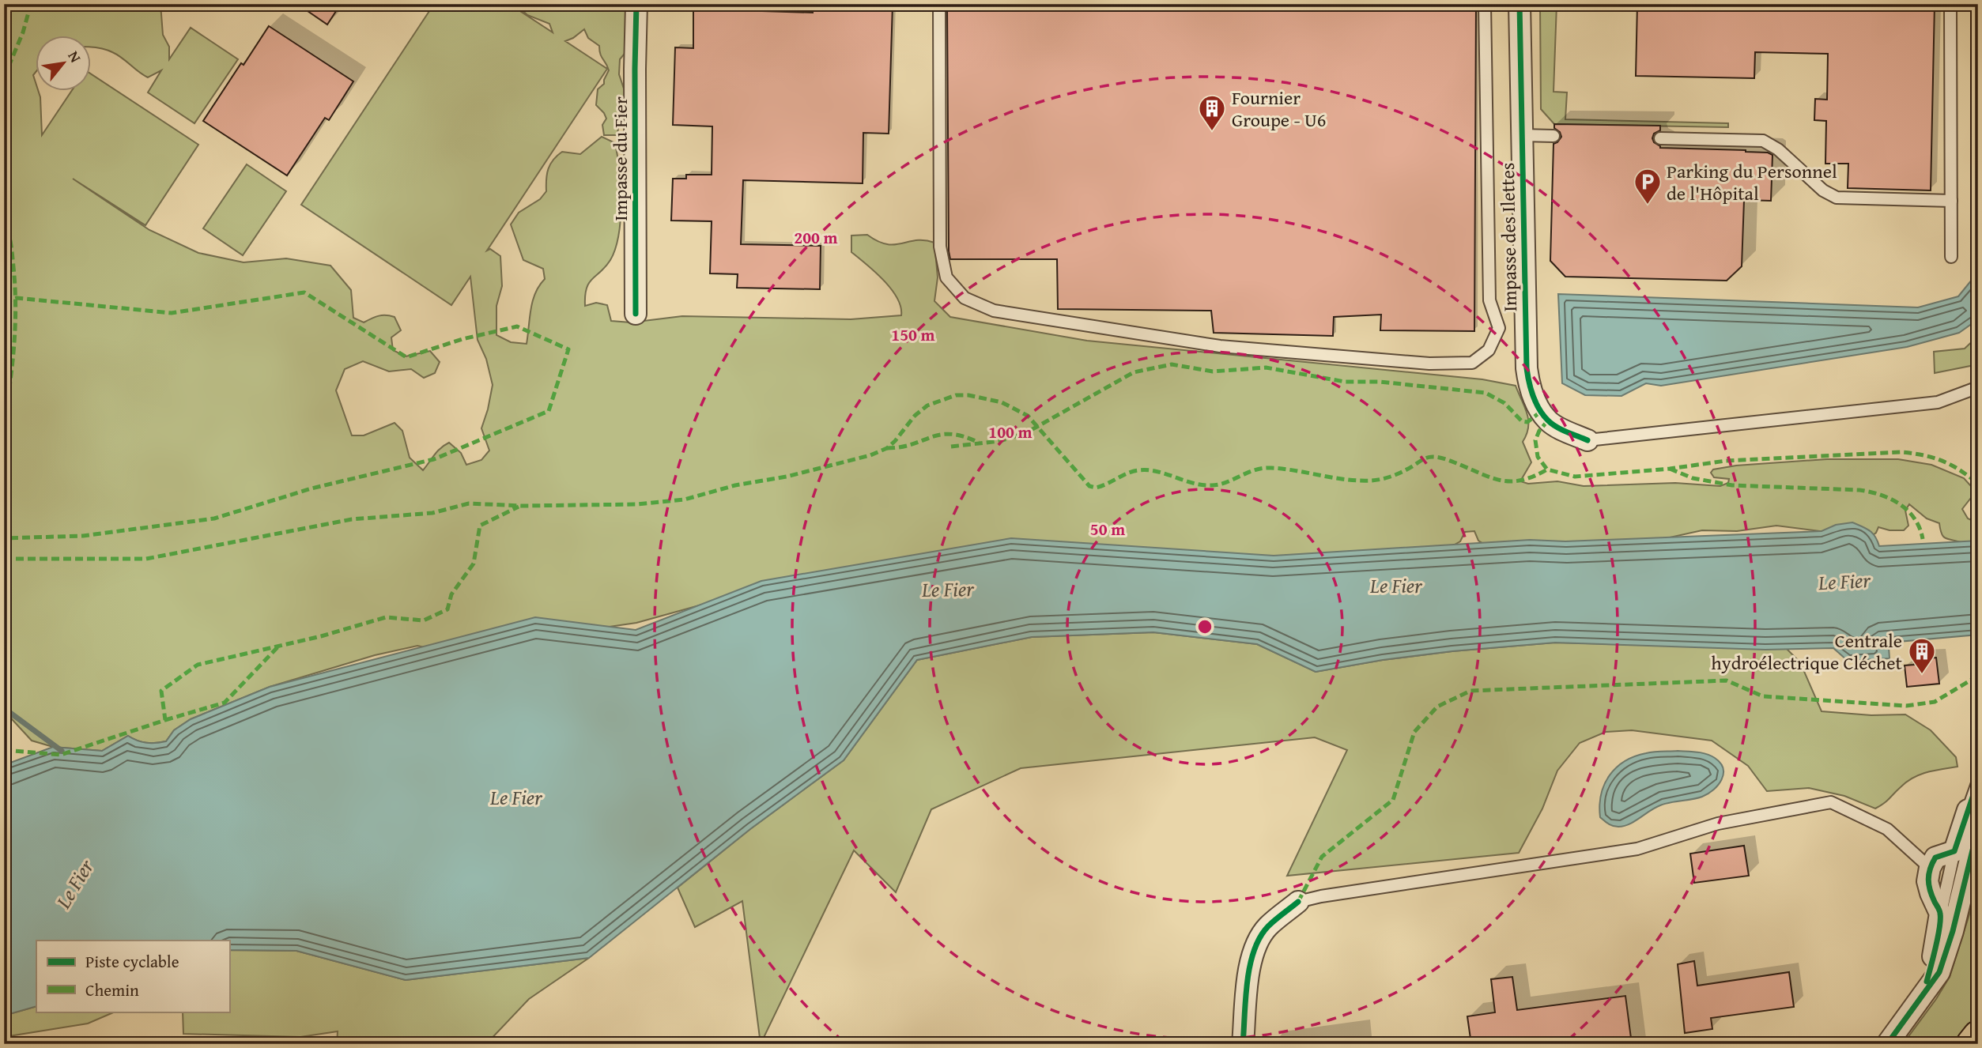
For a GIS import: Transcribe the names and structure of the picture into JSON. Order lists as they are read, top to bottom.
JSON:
{
  "streets": {
    "street": ["Impasse du Fier", "Impasse des Ilettes"]
  },
  "water": ["Le Fier"],
  "places": {
    "building": ["Fournier Groupe - U6", "Centrale hydroélectrique Cléchet"],
    "parking": ["Parking du Personnel de l'Hôpital"]
  },
  "legend": ["Piste cyclable", "Chemin"],
  "north": "top right",
  "rings": [
    "200 m",
    "150 m",
    "100 m",
    "50 m"
  ]
}
